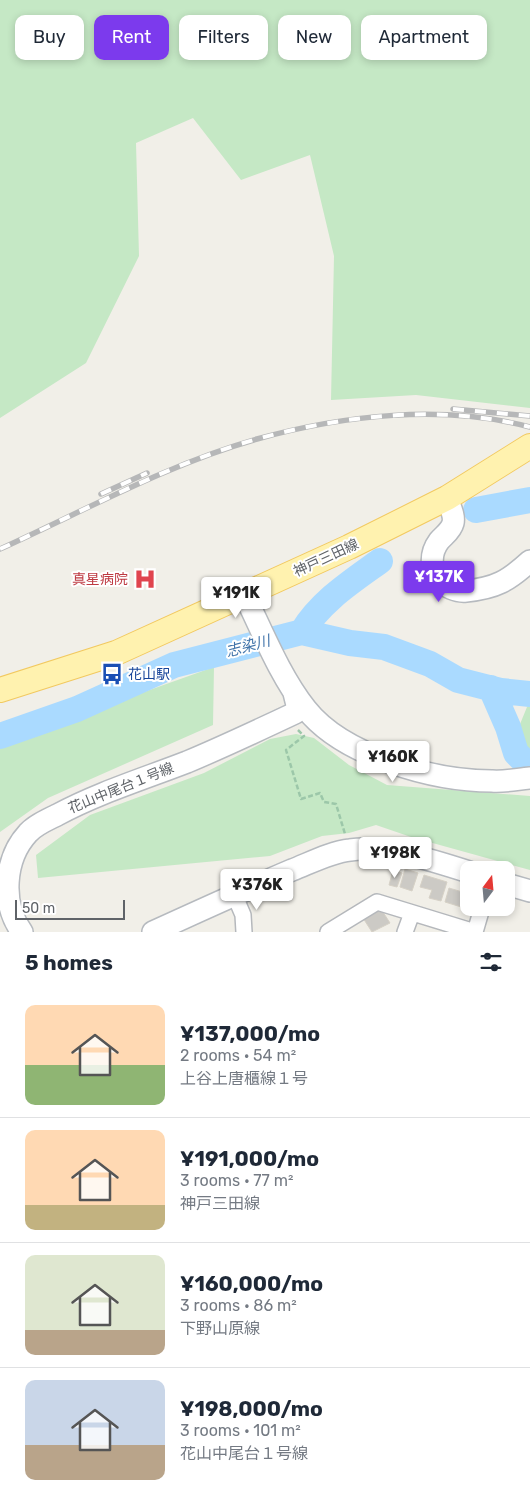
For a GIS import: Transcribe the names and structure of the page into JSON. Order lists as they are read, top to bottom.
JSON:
{
  "streets": {
    "main road": ["神戸三田線"],
    "street": ["花山中尾台１号線"]
  },
  "water": ["志染川"],
  "places": {
    "hospital": ["真星病院"],
    "bus stop": ["花山駅"]
  },
  "scale_bar": "50 m",
  "north": "top",
  "page": {
    "chip": [
      "Buy",
      "Rent",
      "Filters",
      "New",
      "Apartment"
    ],
    "price": [
      "¥137K",
      "¥191K",
      "¥160K",
      "¥198K",
      "¥376K"
    ],
    "scale": "50 m",
    "heading": "5 homes",
    "list": [
      {
        "name": "¥137,000/mo",
        "note": "2 rooms · 54 m² · 上谷上唐櫃線１号"
      },
      {
        "name": "¥191,000/mo",
        "note": "3 rooms · 77 m² · 神戸三田線"
      },
      {
        "name": "¥160,000/mo",
        "note": "3 rooms · 86 m² · 下野山原線"
      },
      {
        "name": "¥198,000/mo",
        "note": "3 rooms · 101 m² · 花山中尾台１号線"
      }
    ]
  }
}
